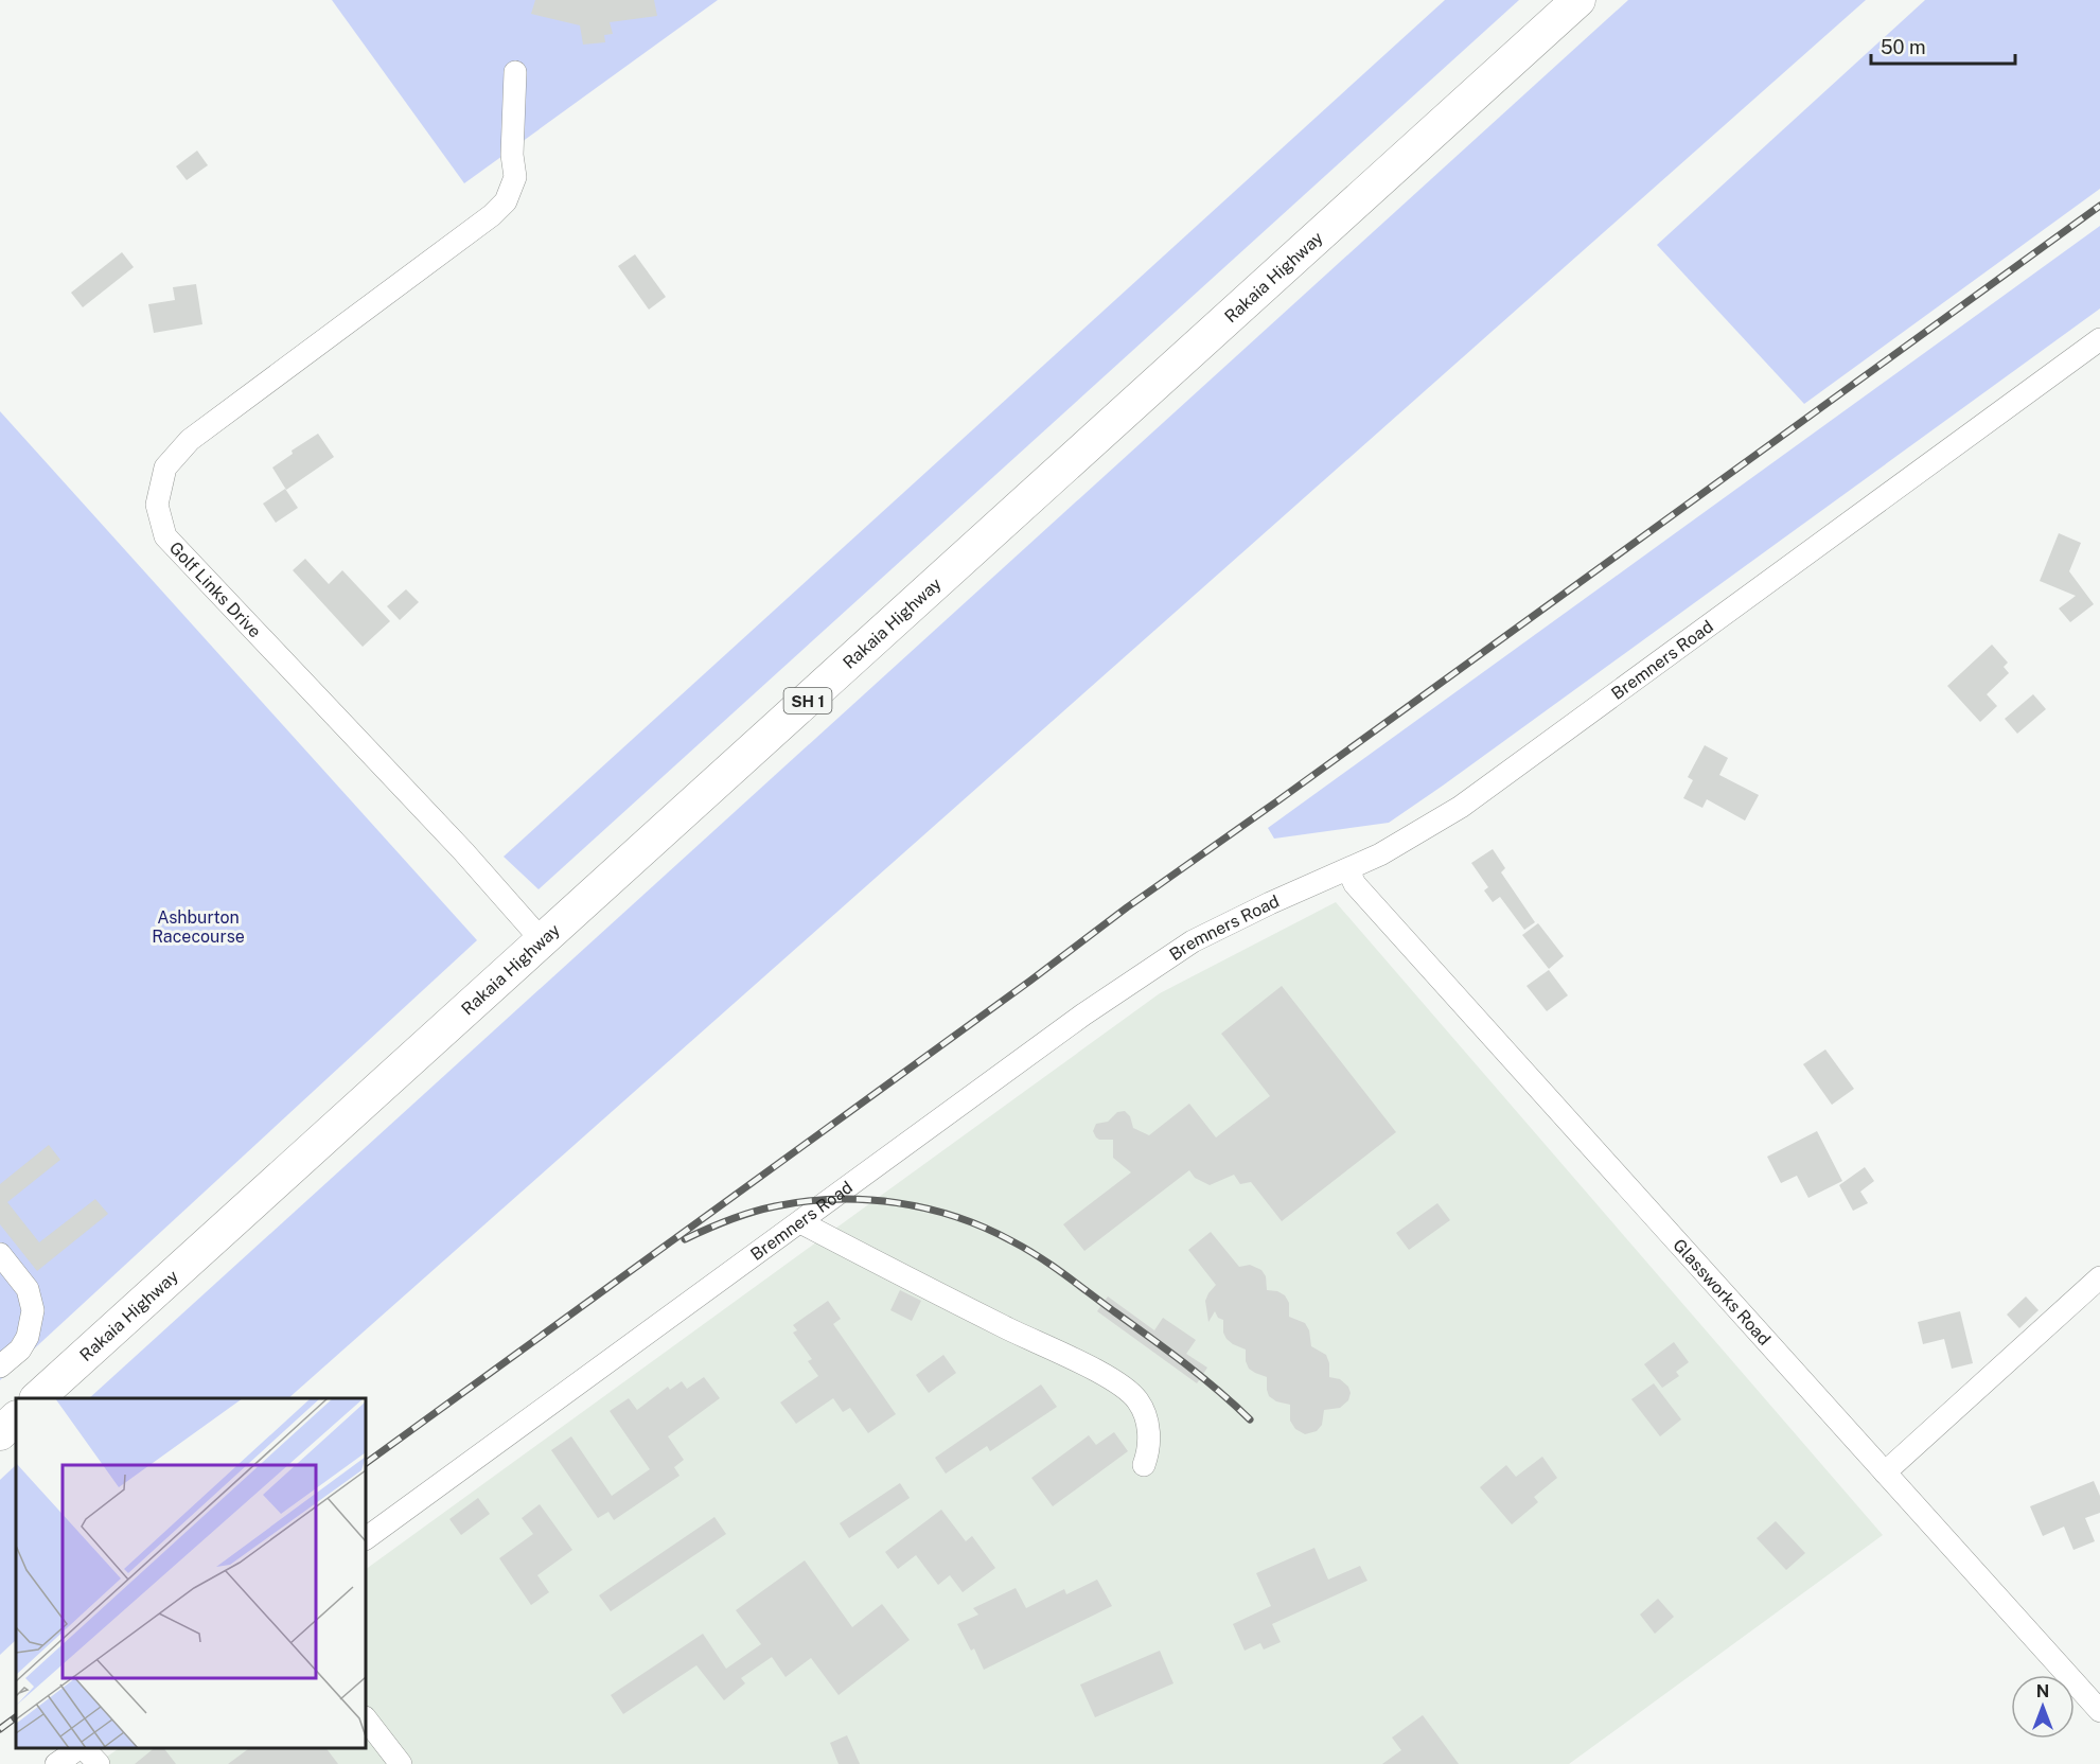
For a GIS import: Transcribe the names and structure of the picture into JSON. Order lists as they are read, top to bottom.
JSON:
{
  "streets": {
    "highway": ["Rakaia Highway", "SH 1"],
    "street": ["Golf Links Drive", "Bremners Road", "Glassworks Road"]
  },
  "crossings": [
    ["Rakaia Highway", "Golf Links Drive"],
    ["Bremners Road", "Glassworks Road"]
  ],
  "parks": ["Ashburton Racecourse"],
  "scale_bar": "50 m",
  "north": "top"
}
